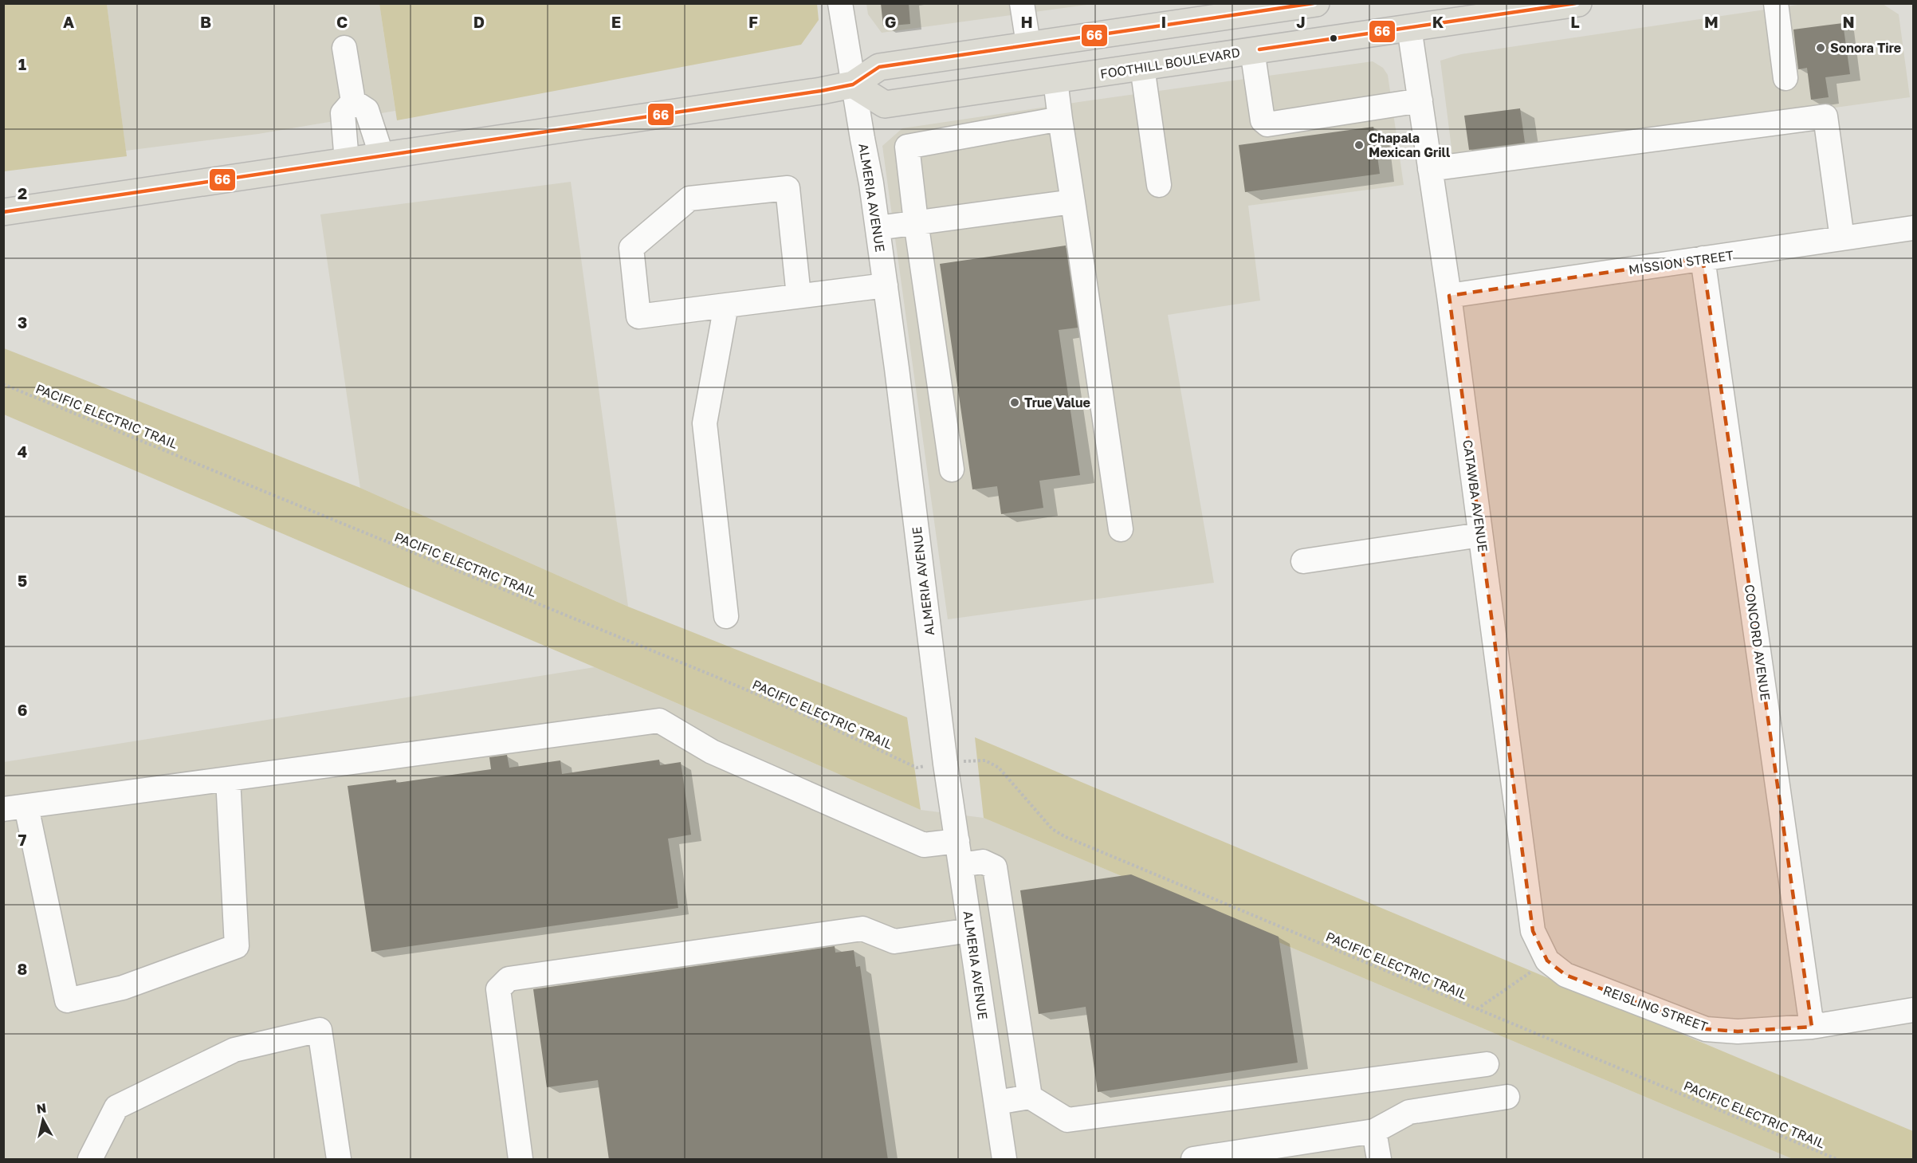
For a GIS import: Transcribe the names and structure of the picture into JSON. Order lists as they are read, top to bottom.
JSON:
{
  "streets": {
    "main road": ["FOOTHILL BOULEVARD"],
    "street": [
      "ALMERIA AVENUE",
      "MISSION STREET",
      "CATAWBA AVENUE",
      "CONCORD AVENUE",
      "REISLING STREET"
    ],
    "path": ["PACIFIC ELECTRIC TRAIL"]
  },
  "crossings": [
    ["FOOTHILL BOULEVARD", "ALMERIA AVENUE"],
    ["FOOTHILL BOULEVARD", "CATAWBA AVENUE"],
    ["MISSION STREET", "CATAWBA AVENUE"],
    ["MISSION STREET", "CONCORD AVENUE"],
    ["CATAWBA AVENUE", "REISLING STREET"],
    ["CONCORD AVENUE", "REISLING STREET"]
  ],
  "places": ["Sonora Tire", "Chapala Mexican Grill", "True Value"],
  "lines": ["transit line 66"],
  "north": "top",
  "grid": {
    "columns": [
      "A",
      "B",
      "C",
      "D",
      "E",
      "F",
      "G",
      "H",
      "I",
      "J",
      "K",
      "L",
      "M",
      "N"
    ],
    "rows": [
      "1",
      "2",
      "3",
      "4",
      "5",
      "6",
      "7",
      "8"
    ]
  }
}
